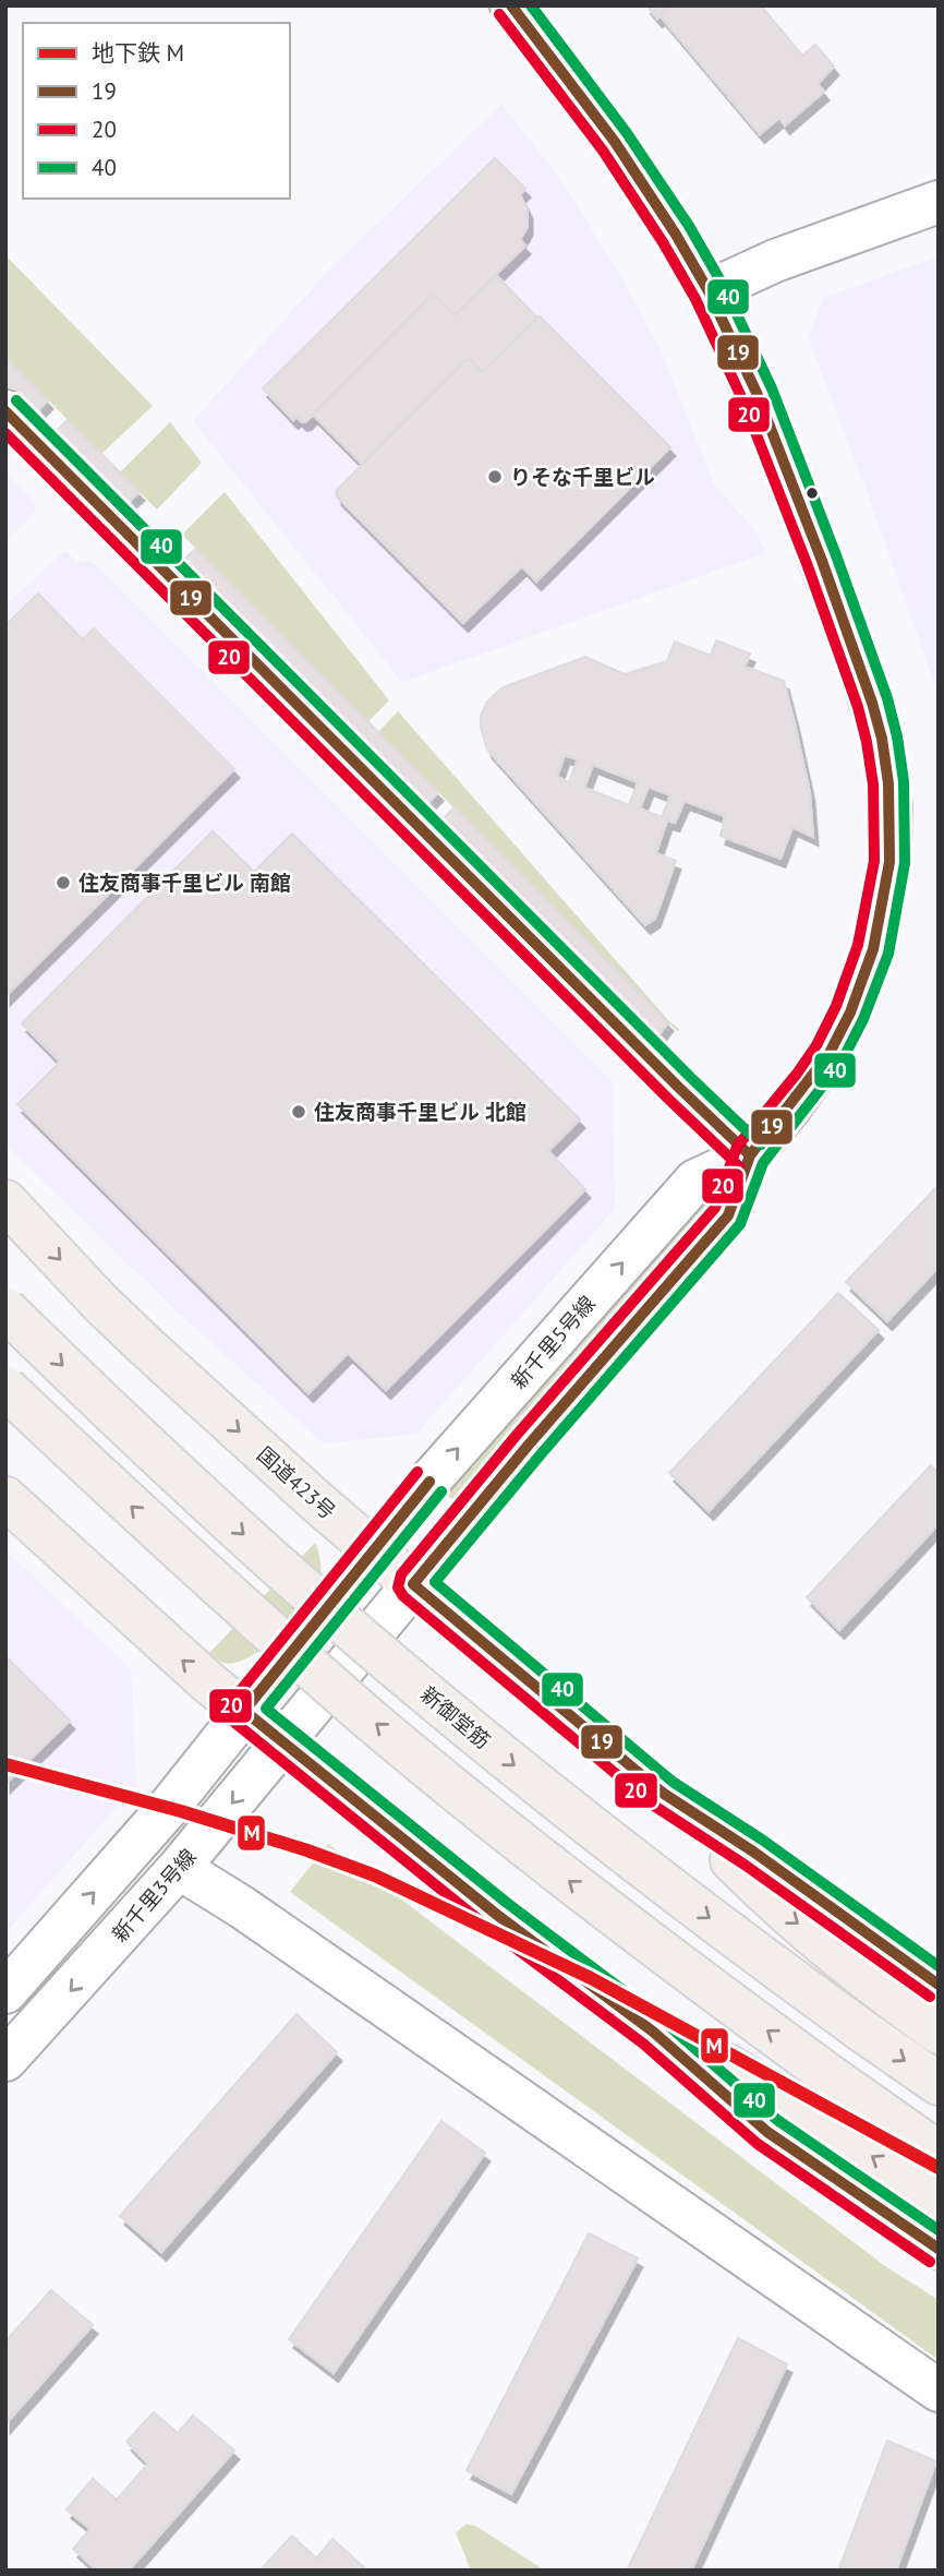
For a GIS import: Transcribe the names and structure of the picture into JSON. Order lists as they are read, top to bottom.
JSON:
{
  "streets": {
    "highway": ["国道423号", "新御堂筋"],
    "street": ["新千里5号線", "新千里3号線"]
  },
  "crossings": [
    ["新千里5号線", "国道423号"],
    ["新千里5号線", "新千里3号線"],
    ["国道423号", "新千里3号線"]
  ],
  "places": ["りそな千里ビル", "住友商事千里ビル 南館", "住友商事千里ビル 北館"],
  "lines": [
    "transit line 19",
    "transit line 40",
    "transit line 20",
    "metro line M"
  ],
  "legend": [
    "地下鉄 M",
    "19",
    "20",
    "40"
  ]
}
